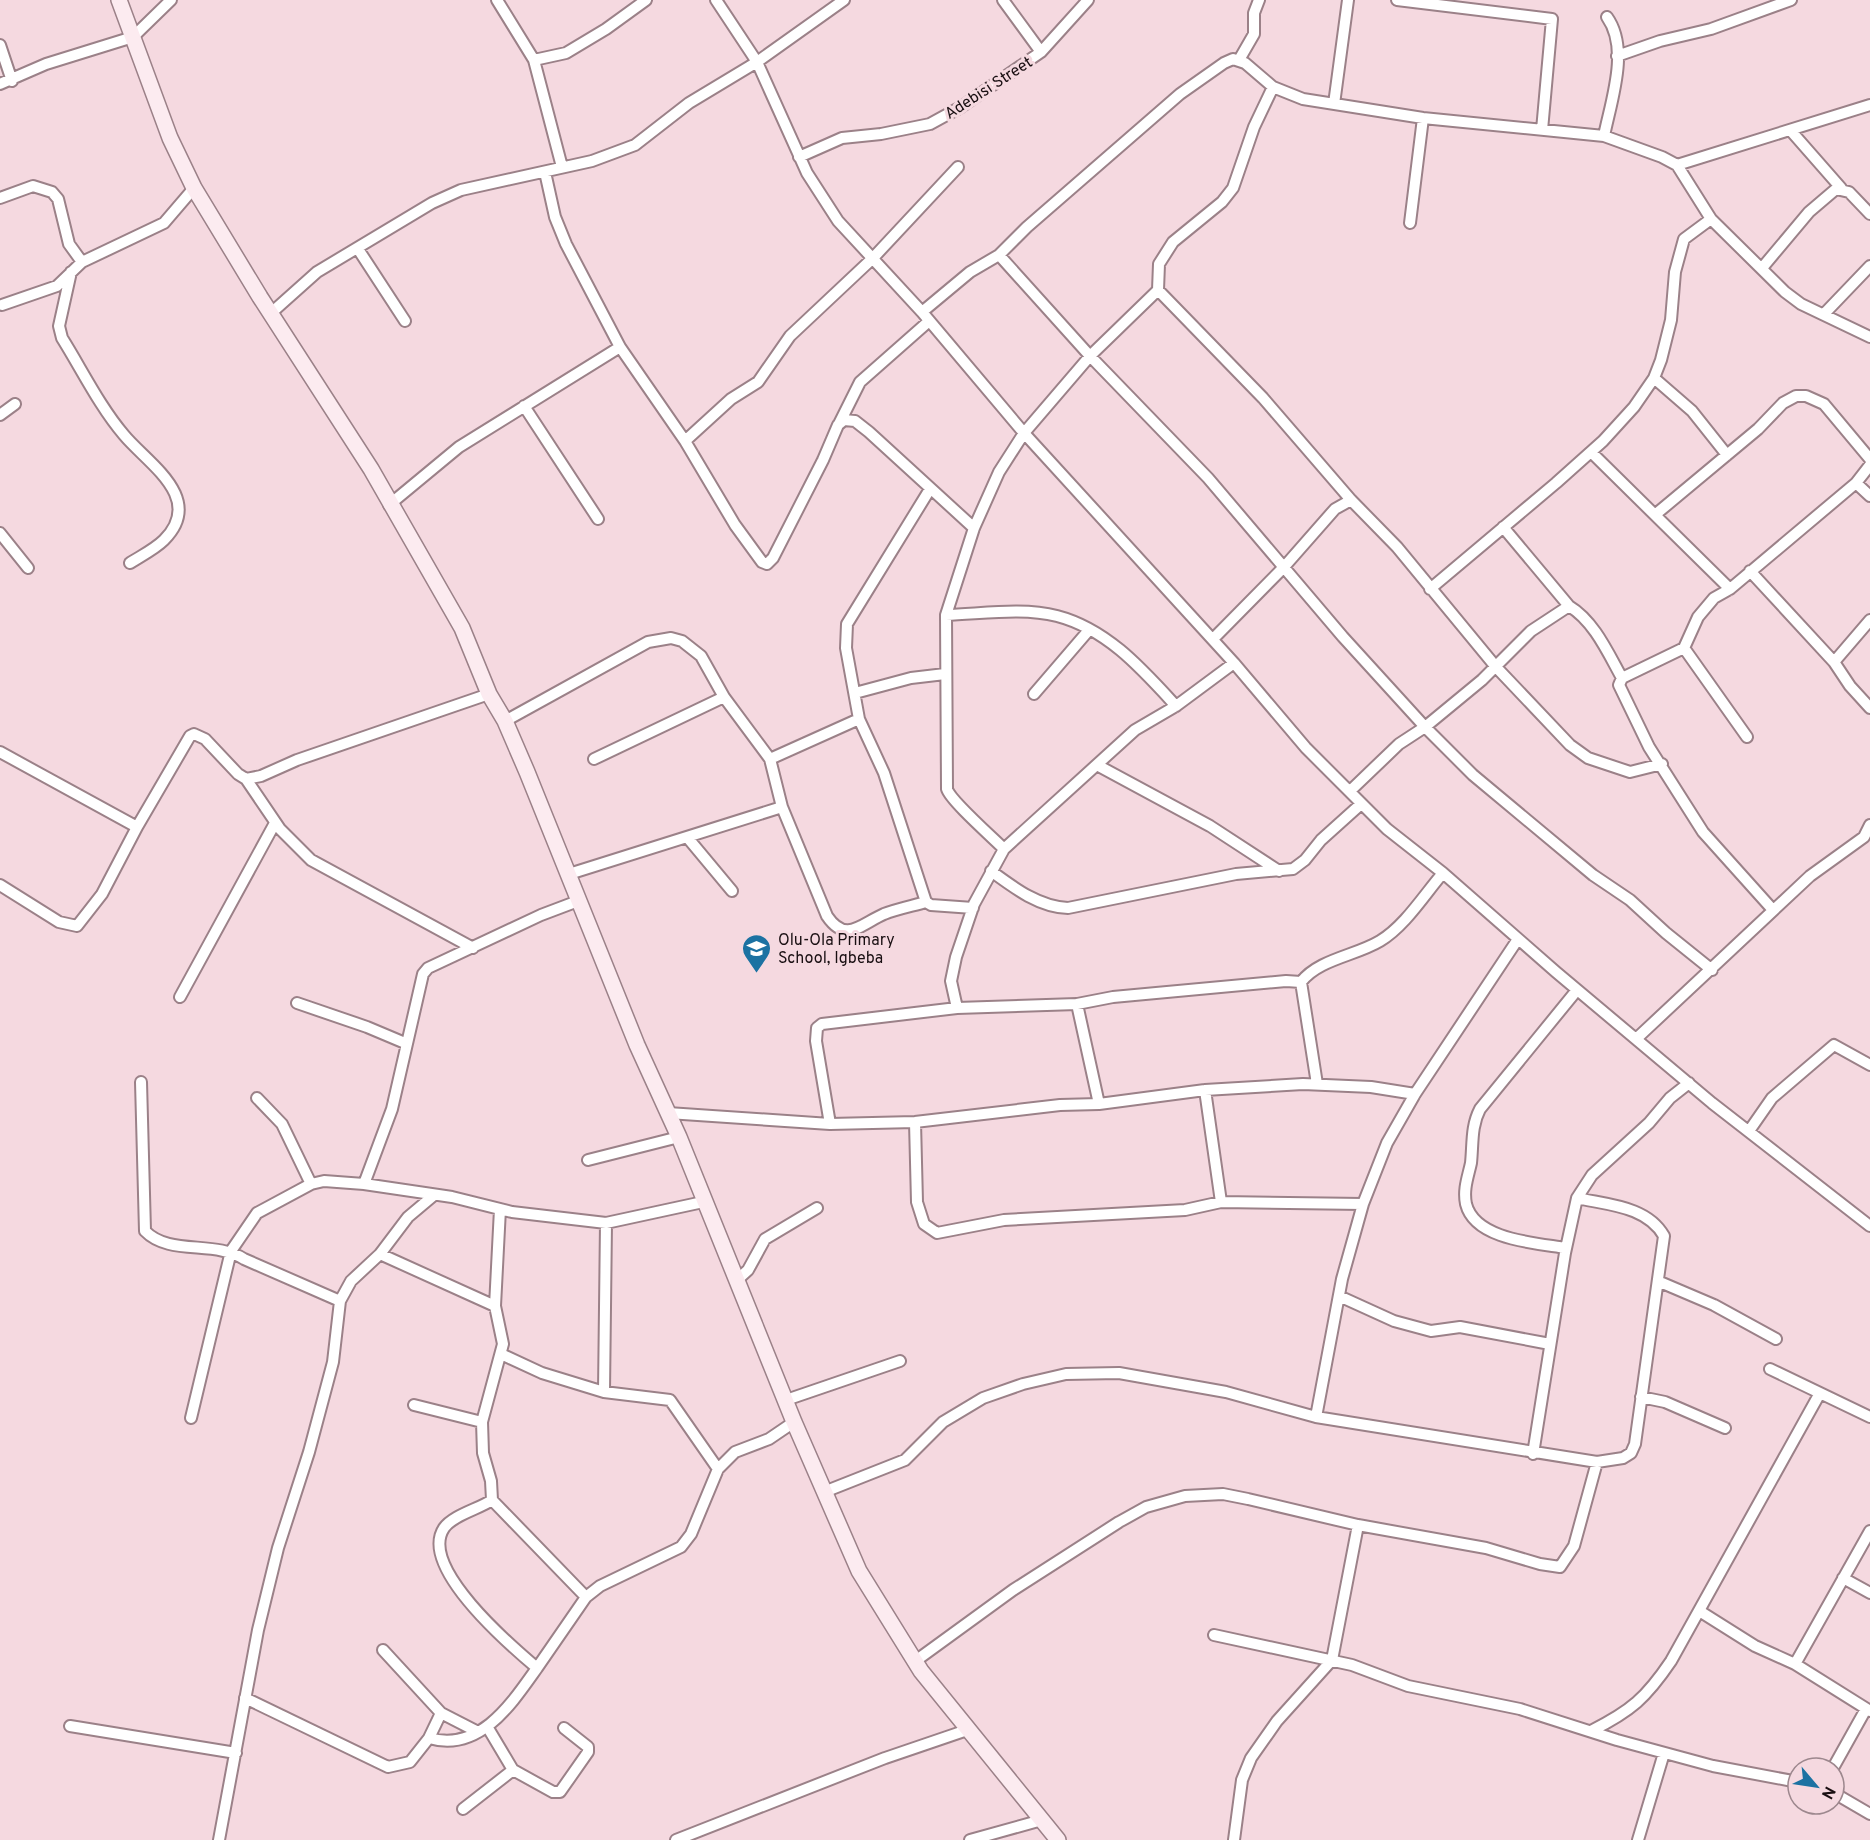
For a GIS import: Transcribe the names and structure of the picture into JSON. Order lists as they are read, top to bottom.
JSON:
{
  "streets": {
    "street": ["Adebisi Street"]
  },
  "places": {
    "school or university": ["Olu-Ola Primary School, Igbeba"]
  },
  "north": "bottom right"
}
